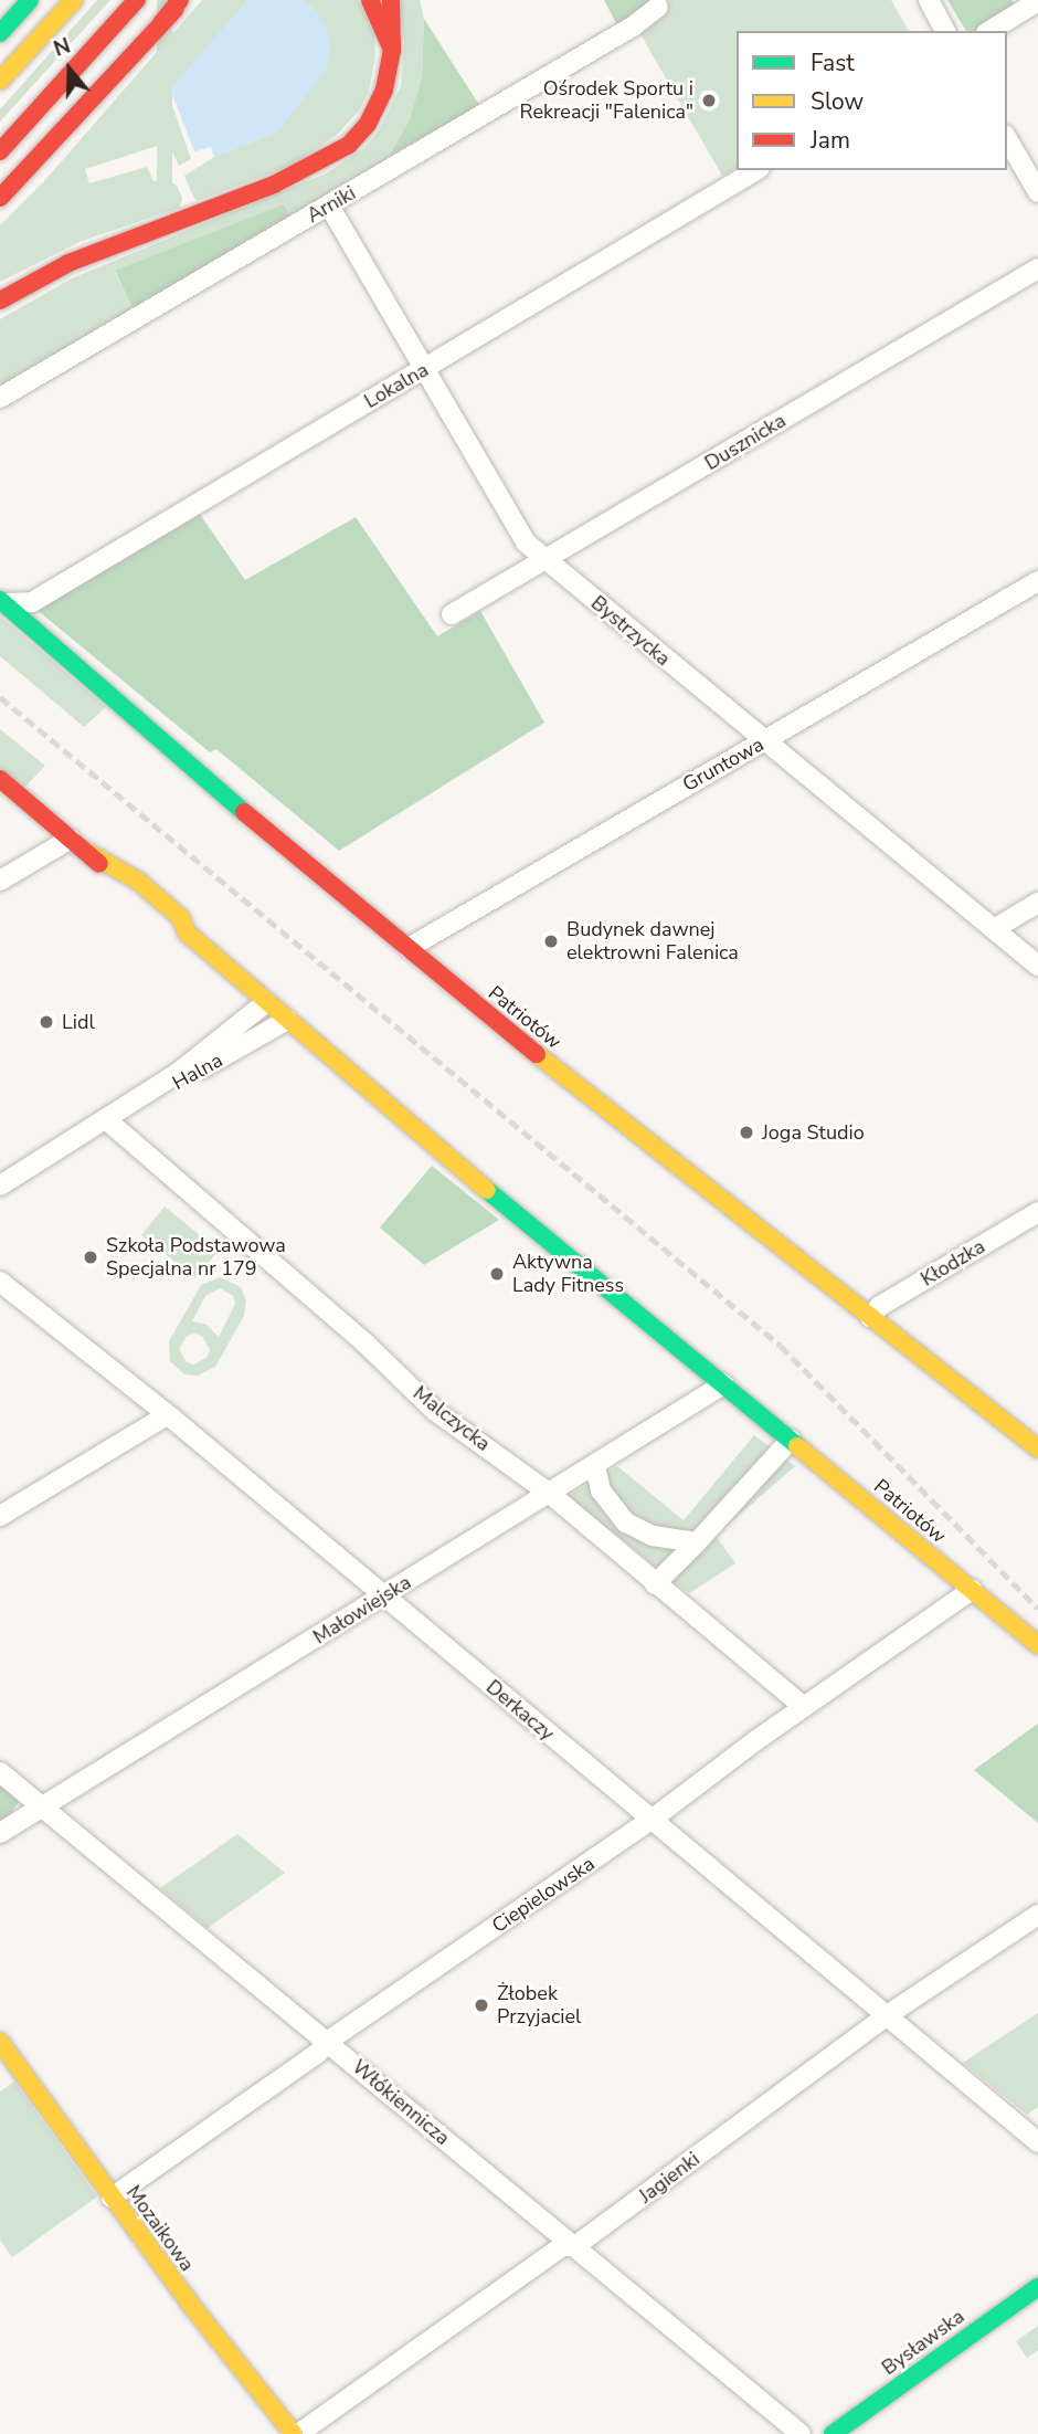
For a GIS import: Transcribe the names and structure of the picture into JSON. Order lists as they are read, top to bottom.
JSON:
{
  "streets": {
    "main road": ["Patriotów", "Mozaikowa", "Bysławska"],
    "street": [
      "Arniki",
      "Lokalna",
      "Dusznicka",
      "Bystrzycka",
      "Gruntowa",
      "Halna",
      "Kłodzka",
      "Malczycka",
      "Małowiejska",
      "Derkaczy",
      "Ciepielowska",
      "Włókiennicza",
      "Jagienki"
    ]
  },
  "crossings": [
    ["Arniki", "Bystrzycka"],
    ["Lokalna", "Bystrzycka"],
    ["Lokalna", "Patriotów"],
    ["Dusznicka", "Bystrzycka"],
    ["Bystrzycka", "Gruntowa"],
    ["Gruntowa", "Patriotów"],
    ["Patriotów", "Halna"],
    ["Patriotów", "Kłodzka"],
    ["Patriotów", "Małowiejska"],
    ["Patriotów", "Ciepielowska"],
    ["Halna", "Malczycka"],
    ["Malczycka", "Małowiejska"],
    ["Malczycka", "Ciepielowska"],
    ["Małowiejska", "Derkaczy"],
    ["Małowiejska", "Włókiennicza"],
    ["Derkaczy", "Ciepielowska"],
    ["Derkaczy", "Jagienki"],
    ["Ciepielowska", "Włókiennicza"],
    ["Ciepielowska", "Mozaikowa"],
    ["Włókiennicza", "Jagienki"],
    ["Jagienki", "Mozaikowa"]
  ],
  "places": [
    "Ośrodek Sportu i Rekreacji \"Falenica\"",
    "Budynek dawnej elektrowni Falenica",
    "Lidl",
    "Joga Studio",
    "Szkoła Podstawowa Specjalna nr 179",
    "Aktywna Lady Fitness",
    "Żłobek Przyjaciel"
  ],
  "legend": ["Fast", "Slow", "Jam"],
  "north": "top"
}
